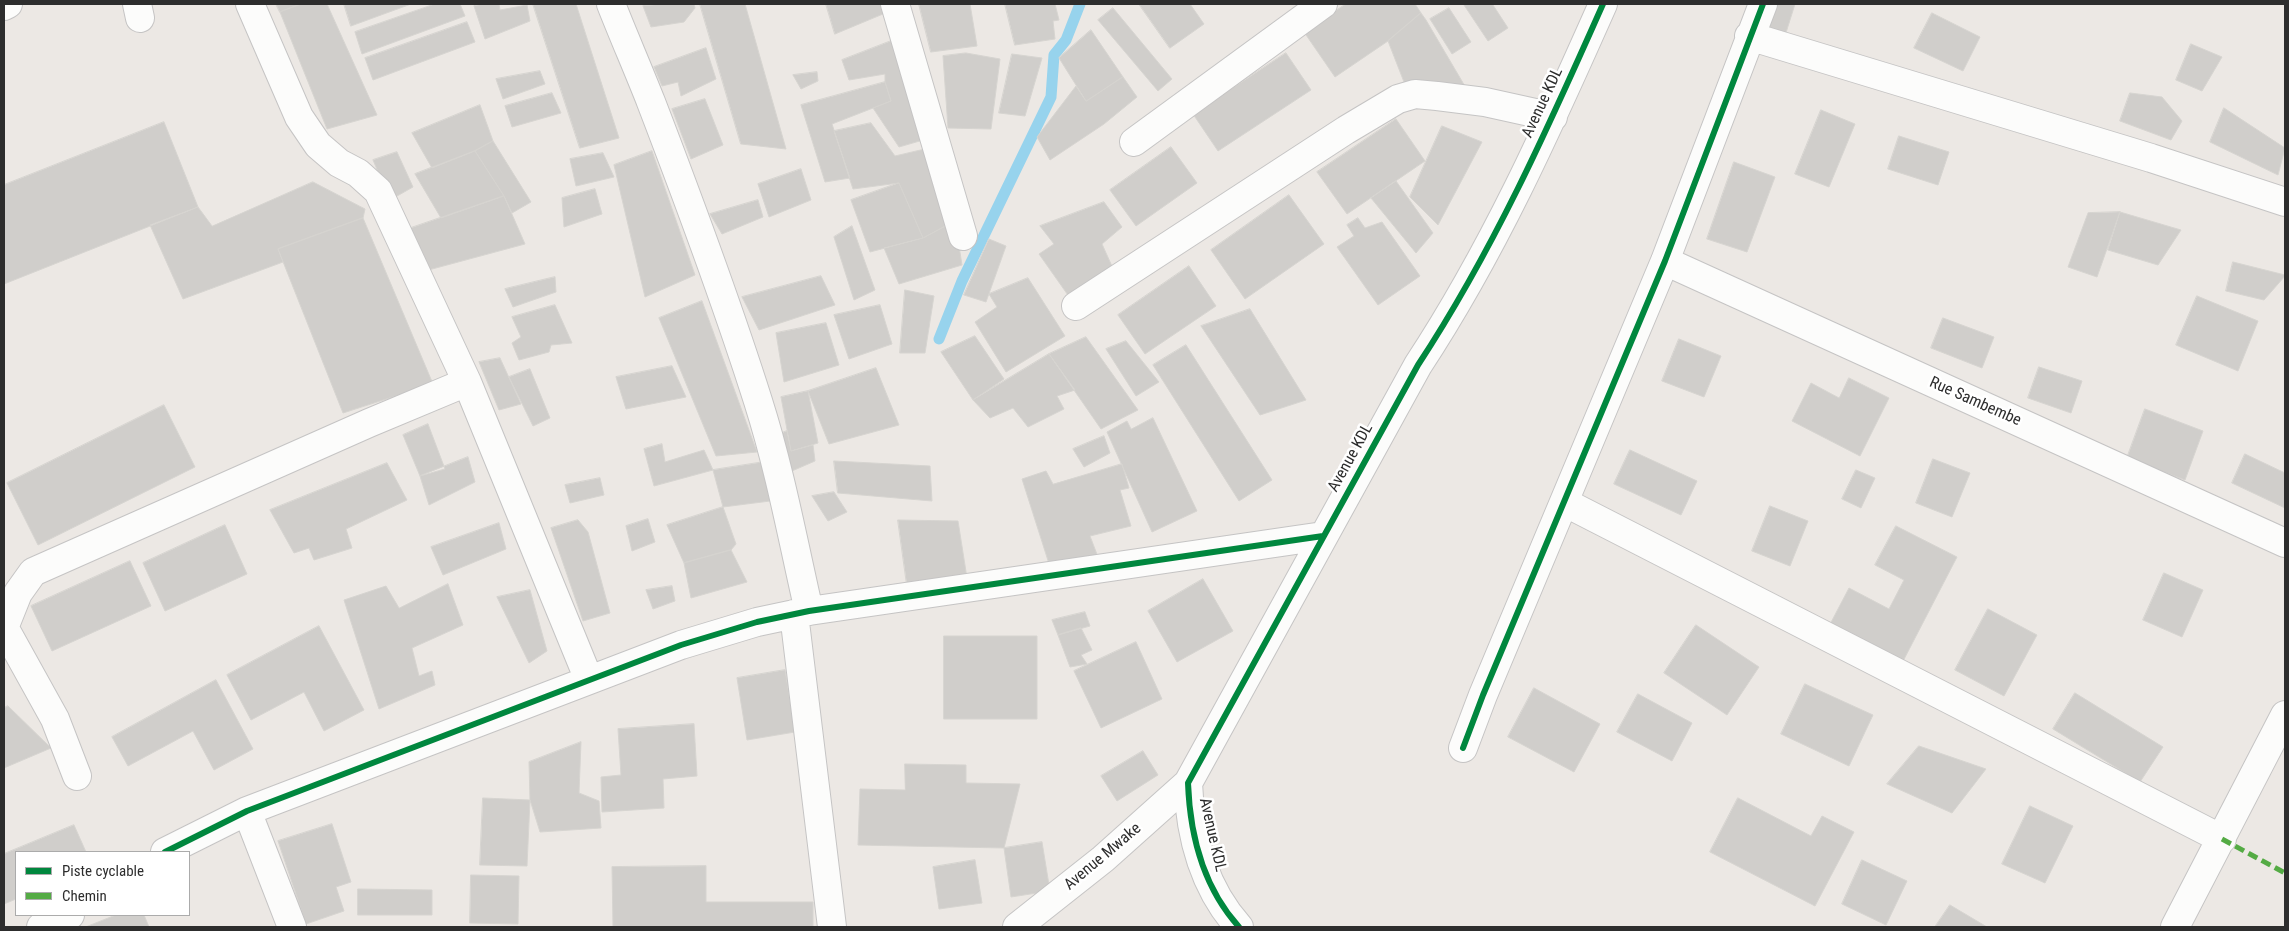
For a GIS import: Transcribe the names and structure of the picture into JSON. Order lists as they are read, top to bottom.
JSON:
{
  "streets": {
    "street": ["Avenue KDL", "Rue Sambembe", "Avenue Mwake"]
  },
  "crossings": [
    ["Avenue KDL", "Avenue Mwake"]
  ],
  "legend": ["Piste cyclable", "Chemin"]
}
